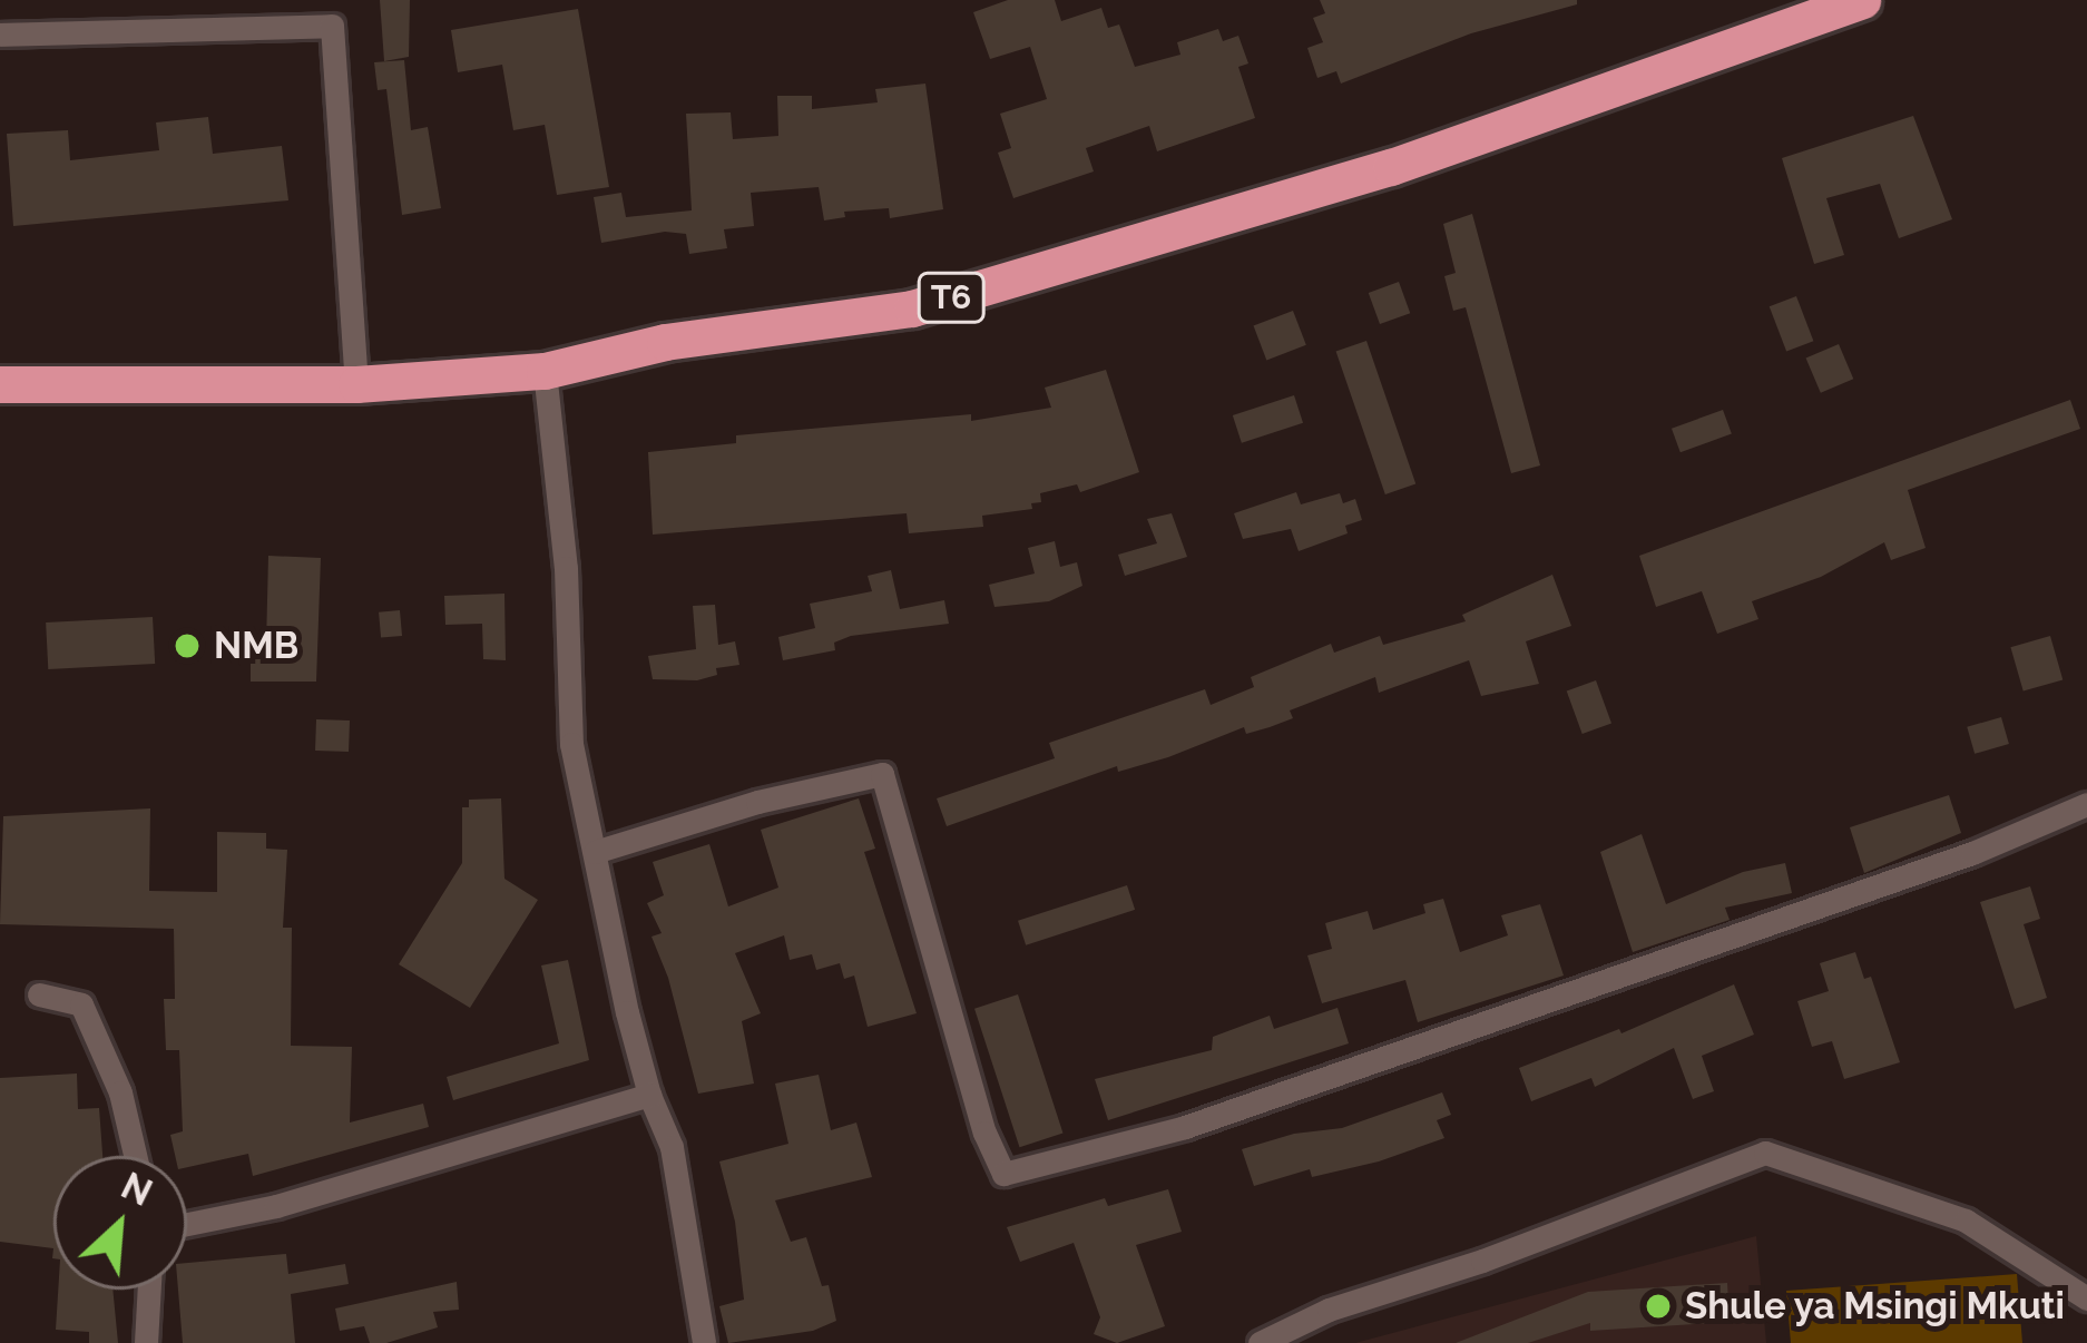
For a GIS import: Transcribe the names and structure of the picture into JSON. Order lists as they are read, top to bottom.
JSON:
{
  "streets": {
    "highway": ["T6"]
  },
  "places": ["NMB", "Shule ya Msingi Mkuti"],
  "north": "top right"
}
